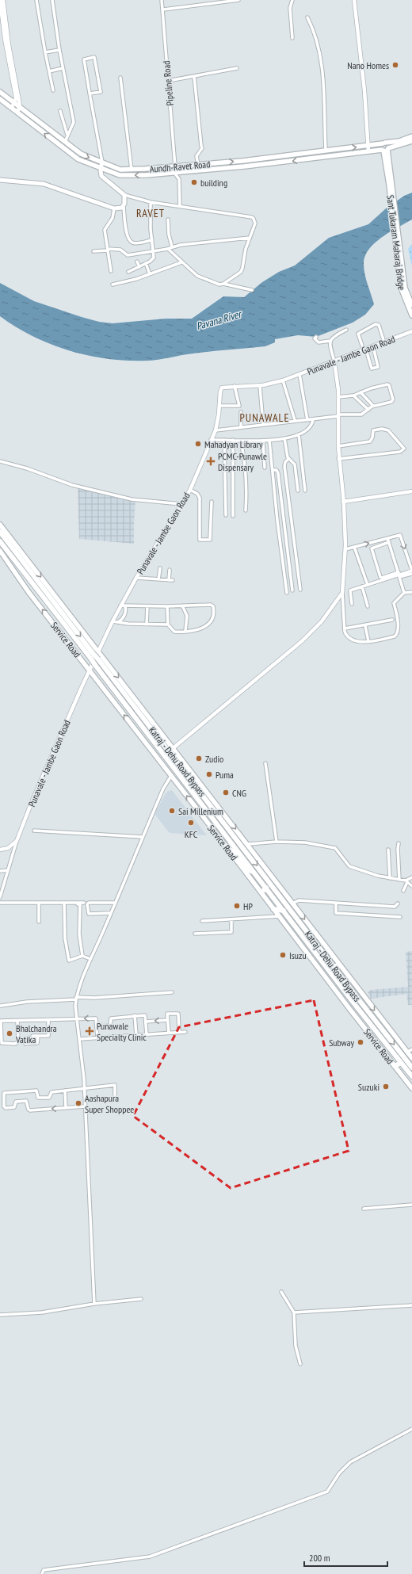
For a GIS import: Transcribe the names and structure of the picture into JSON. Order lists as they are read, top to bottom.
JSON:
{
  "streets": {
    "highway": ["Katraj - Dehu Road Bypass"],
    "main road": ["Aundh-Ravet Road", "Sant Tukaram Maharaj Bridge", "Service Road"],
    "street": ["Pipeline Road", "Punavale - Jambe Gaon Road"]
  },
  "crossings": [
    ["Pipeline Road", "Aundh-Ravet Road"],
    ["Aundh-Ravet Road", "Sant Tukaram Maharaj Bridge"],
    ["Punavale - Jambe Gaon Road", "Service Road"]
  ],
  "districts": ["RAVET", "PUNAWALE"],
  "water": ["Pavana River"],
  "places": {
    "other": [
      "Nano Homes",
      "building",
      "Mahadyan Library",
      "Zudio",
      "Puma",
      "CNG",
      "Sai Millenium",
      "KFC",
      "HP",
      "Isuzu",
      "Bhalchandra Vatika",
      "Subway",
      "Suzuki",
      "Aashapura Super Shoppee"
    ],
    "health": ["PCMC-Punawle Dispensary", "Punawale Specialty Clinic"]
  },
  "scale_bar": "200 m"
}
